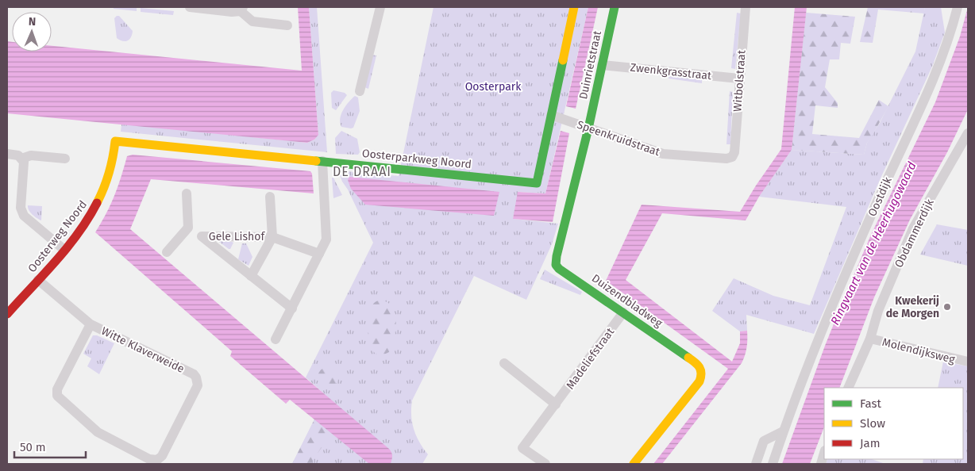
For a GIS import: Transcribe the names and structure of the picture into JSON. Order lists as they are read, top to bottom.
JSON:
{
  "streets": {
    "street": [
      "Duinrietstraat",
      "Zwenkgrasstraat",
      "Witbolstraat",
      "Speenkruidstraat",
      "Oosterparkweg Noord",
      "Oostdijk",
      "Obdammerdijk",
      "Oosterweg Noord",
      "Gele Lishof",
      "Duizendbladweg",
      "Witte Klaverweide",
      "Molendijksweg",
      "Madeliefstraat"
    ]
  },
  "crossings": [
    ["Duinrietstraat", "Zwenkgrasstraat"],
    ["Duinrietstraat", "Speenkruidstraat"],
    ["Duinrietstraat", "Duizendbladweg"],
    ["Zwenkgrasstraat", "Witbolstraat"],
    ["Witbolstraat", "Speenkruidstraat"],
    ["Speenkruidstraat", "Oosterparkweg Noord"],
    ["Speenkruidstraat", "Duizendbladweg"],
    ["Oosterparkweg Noord", "Oosterweg Noord"],
    ["Obdammerdijk", "Molendijksweg"],
    ["Oosterweg Noord", "Witte Klaverweide"],
    ["Duizendbladweg", "Madeliefstraat"]
  ],
  "districts": ["DE DRAAI"],
  "water": ["Ringvaart van de Heerhugowaard"],
  "parks": ["Oosterpark"],
  "places": ["Kwekerij de Morgen"],
  "legend": ["Fast", "Slow", "Jam"],
  "scale_bar": "50 m",
  "north": "top"
}
